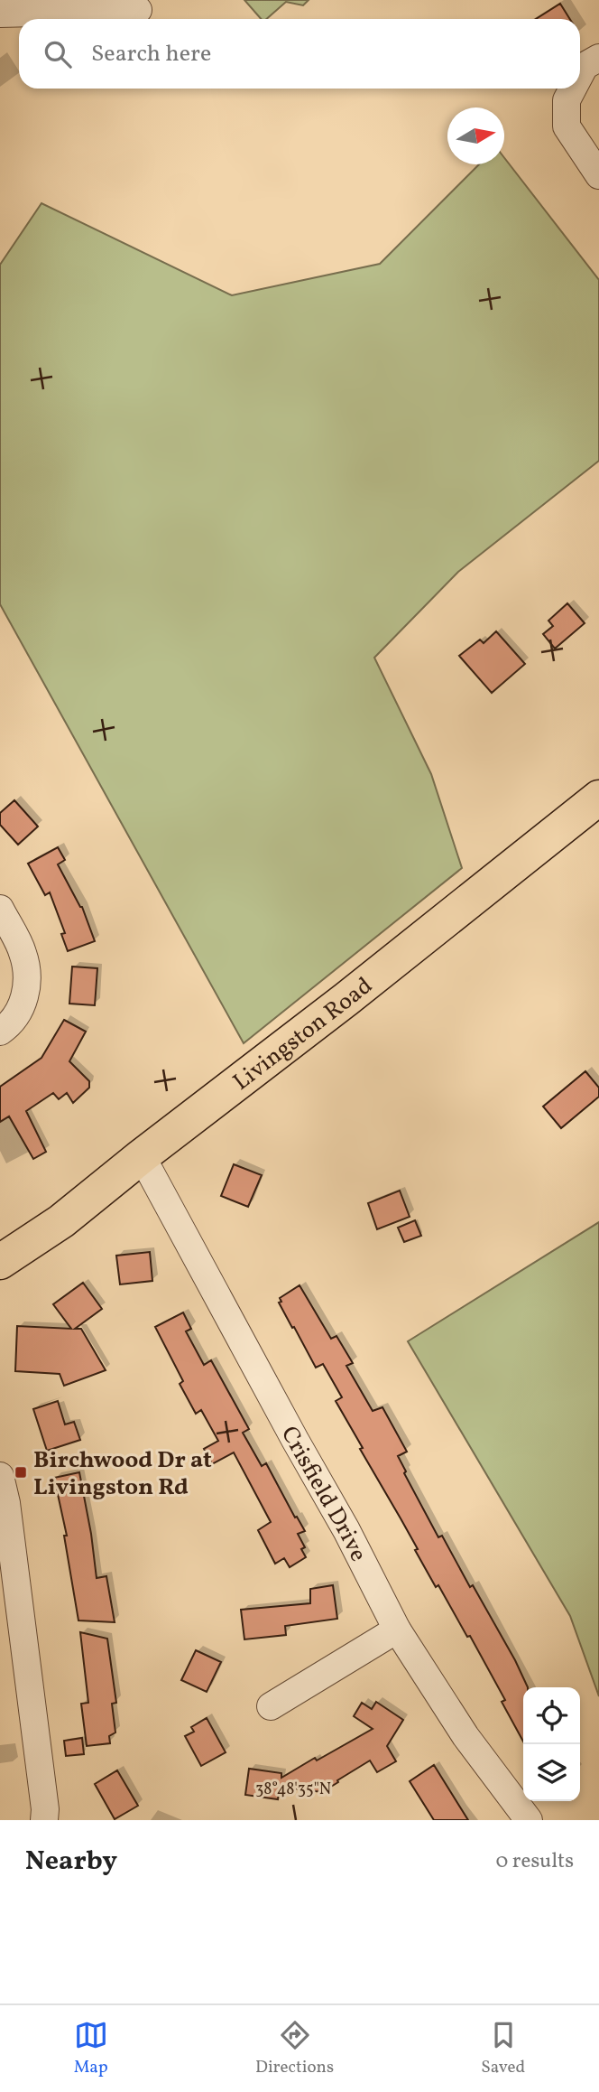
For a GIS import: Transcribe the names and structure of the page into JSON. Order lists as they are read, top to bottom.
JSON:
{
  "streets": {
    "main road": ["Livingston Road"],
    "street": ["Crisfield Drive"]
  },
  "crossings": [
    ["Livingston Road", "Crisfield Drive"]
  ],
  "places": {
    "transit": ["Birchwood Dr at Livingston Rd"]
  },
  "north": "right",
  "page": {
    "search": "Search here",
    "heading": ["Nearby", "0 results"],
    "nav": ["Map", "Directions", "Saved"]
  },
  "coordinates": ["38°48'35\"N"]
}
